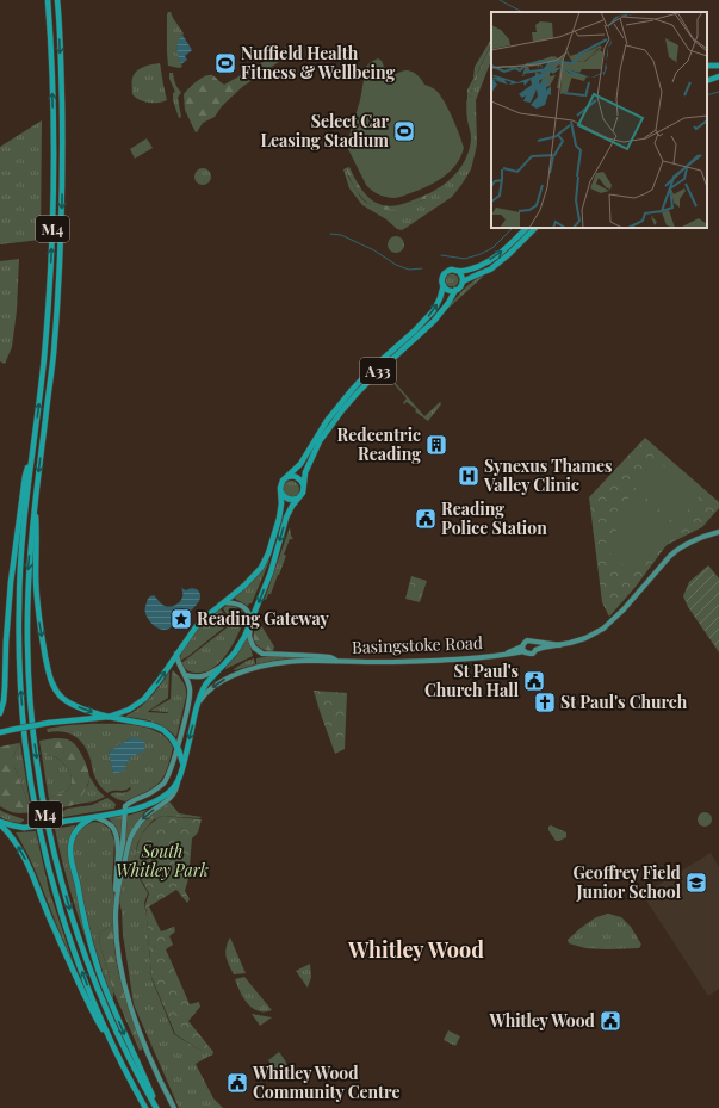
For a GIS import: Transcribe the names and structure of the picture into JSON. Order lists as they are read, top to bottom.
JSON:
{
  "streets": {
    "highway": ["M4", "A33"],
    "main road": ["Basingstoke Road"]
  },
  "districts": ["Whitley Wood"],
  "parks": ["South Whitley Park"],
  "places": {
    "sports": ["Nuffield Health Fitness & Wellbeing", "Select Car Leasing Stadium"],
    "building": ["Redcentric Reading"],
    "hospital": ["Synexus Thames Valley Clinic"],
    "public building": [
      "Reading Police Station",
      "St Paul's Church Hall",
      "Whitley Wood",
      "Whitley Wood Community Centre"
    ],
    "place": ["Reading Gateway"],
    "church": ["St Paul's Church"],
    "school or university": ["Geoffrey Field Junior School"]
  }
}
